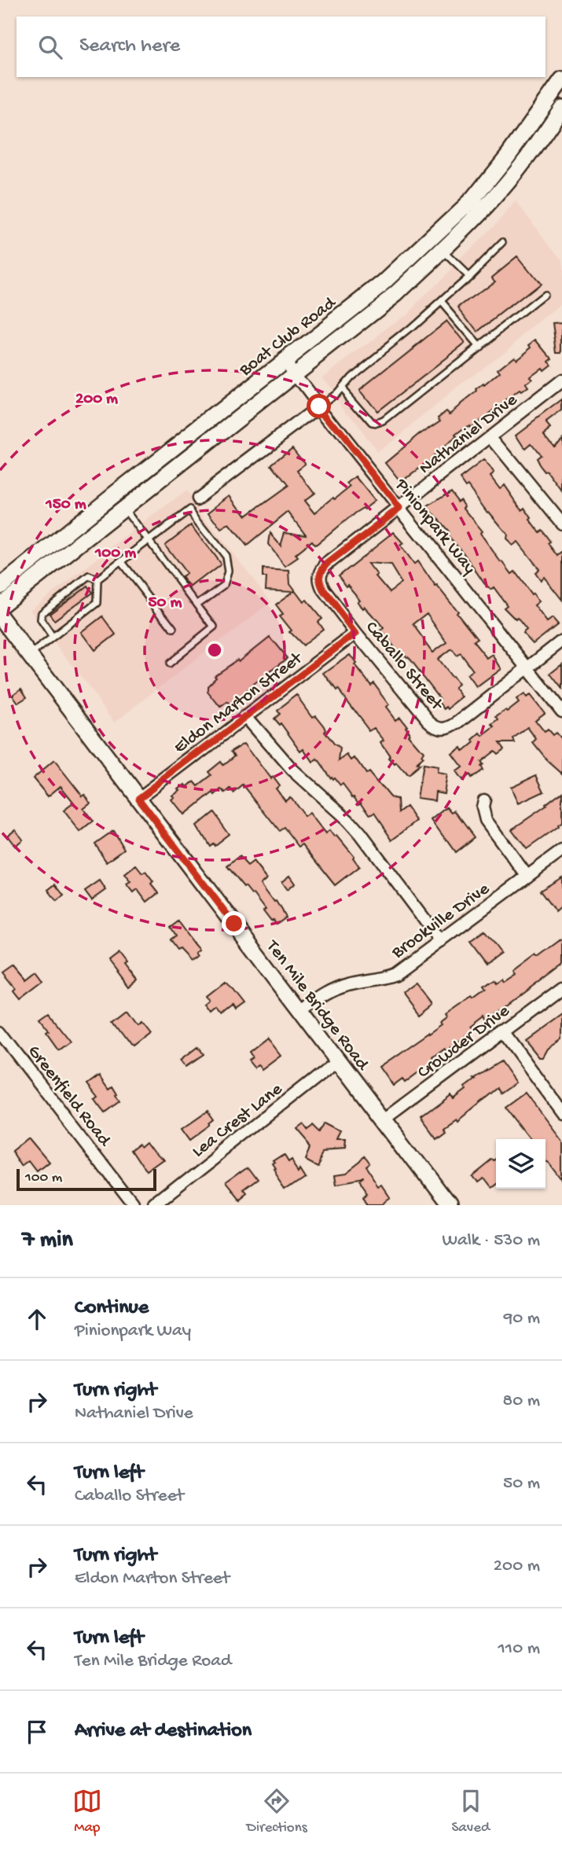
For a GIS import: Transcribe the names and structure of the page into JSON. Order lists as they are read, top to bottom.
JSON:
{
  "streets": {
    "main road": ["Boat Club Road", "Ten Mile Bridge Road"],
    "street": [
      "Nathaniel Drive",
      "Pinionpark Way",
      "Caballo Street",
      "Eldon Marton Street",
      "Brookville Drive",
      "Crowder Drive",
      "Greenfield Road",
      "Lea Crest Lane"
    ]
  },
  "crossings": [
    ["Boat Club Road", "Pinionpark Way"],
    ["Nathaniel Drive", "Pinionpark Way"],
    ["Nathaniel Drive", "Caballo Street"],
    ["Pinionpark Way", "Caballo Street"],
    ["Caballo Street", "Eldon Marton Street"],
    ["Eldon Marton Street", "Ten Mile Bridge Road"],
    ["Brookville Drive", "Ten Mile Bridge Road"],
    ["Ten Mile Bridge Road", "Crowder Drive"],
    ["Ten Mile Bridge Road", "Lea Crest Lane"]
  ],
  "scale_bar": "100 m",
  "page": {
    "search": "Search here",
    "scale": "100 m",
    "heading": ["7 min", "Walk · 530 m"],
    "list": [
      ["Continue", "Pinionpark Way", "90 m"],
      ["Turn right", "Nathaniel Drive", "80 m"],
      ["Turn left", "Caballo Street", "50 m"],
      ["Turn right", "Eldon Marton Street", "200 m"],
      ["Turn left", "Ten Mile Bridge Road", "110 m"],
      "Arrive at destination"
    ],
    "nav": ["Map", "Directions", "Saved"]
  },
  "rings": [
    "200 m",
    "150 m",
    "100 m",
    "50 m"
  ]
}
